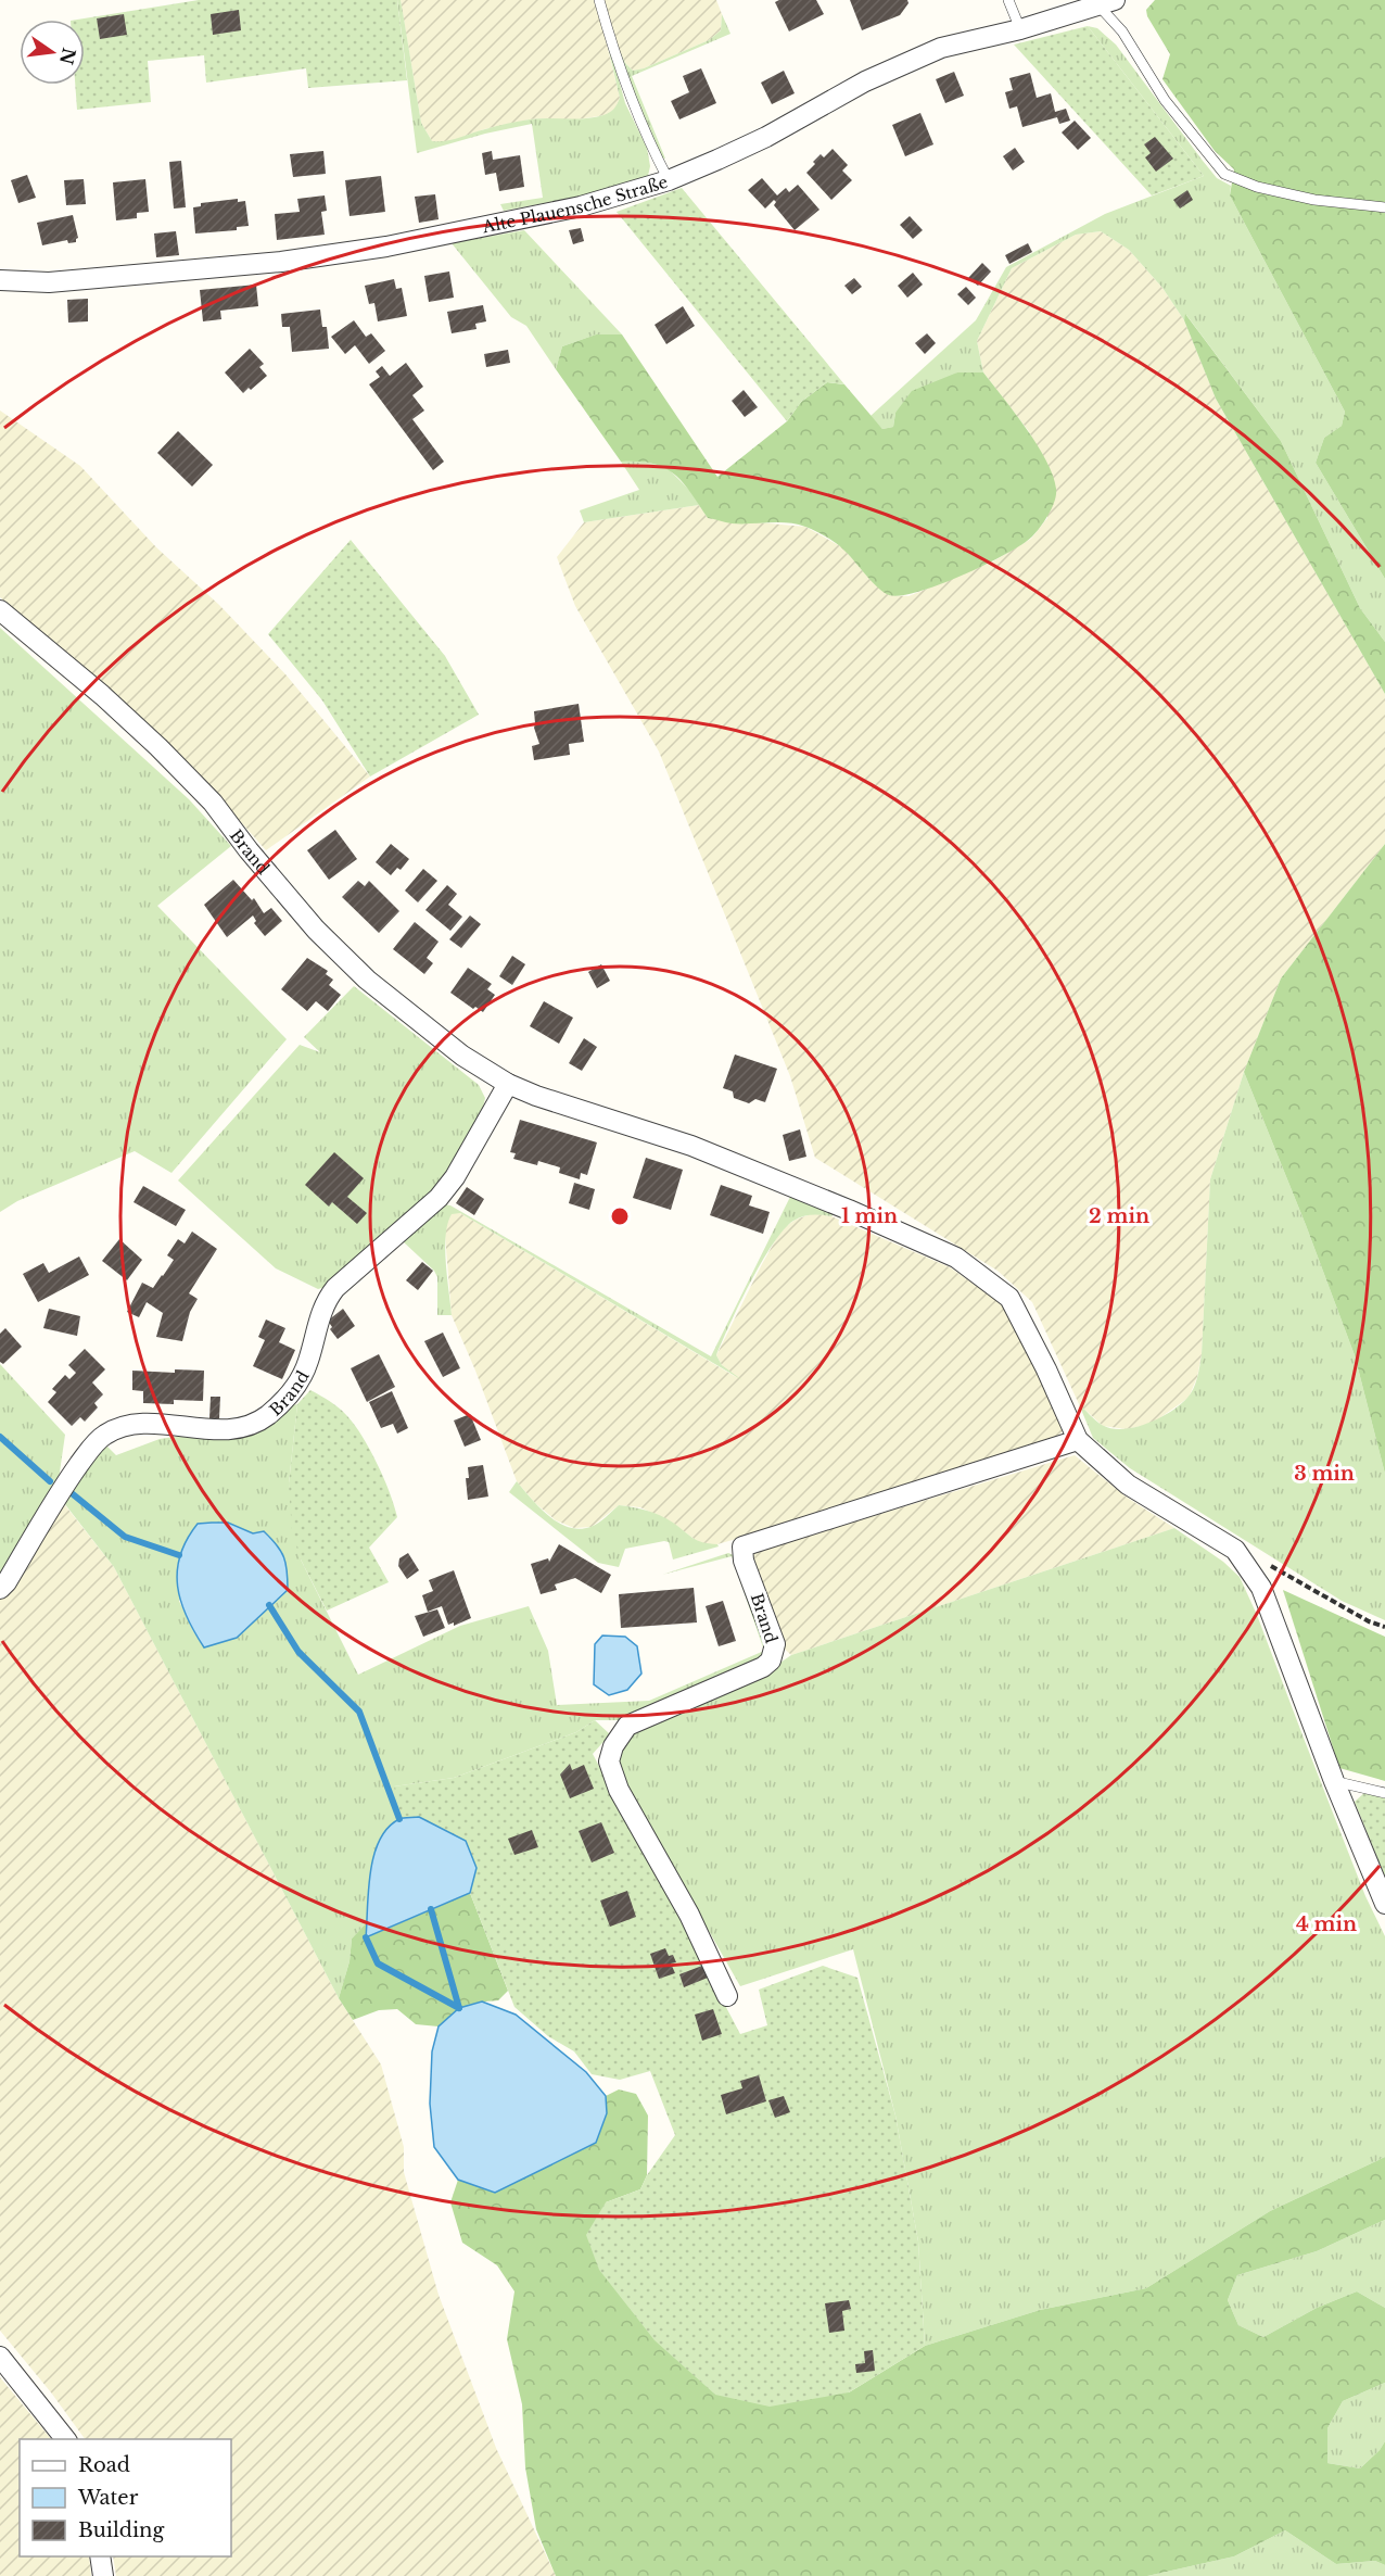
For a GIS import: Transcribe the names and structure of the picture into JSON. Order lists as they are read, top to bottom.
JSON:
{
  "streets": {
    "street": ["Alte Plauensche Straße", "Brand"]
  },
  "legend": ["Road", "Water", "Building"],
  "north": "right",
  "rings": [
    "1 min",
    "2 min",
    "3 min",
    "4 min"
  ]
}
